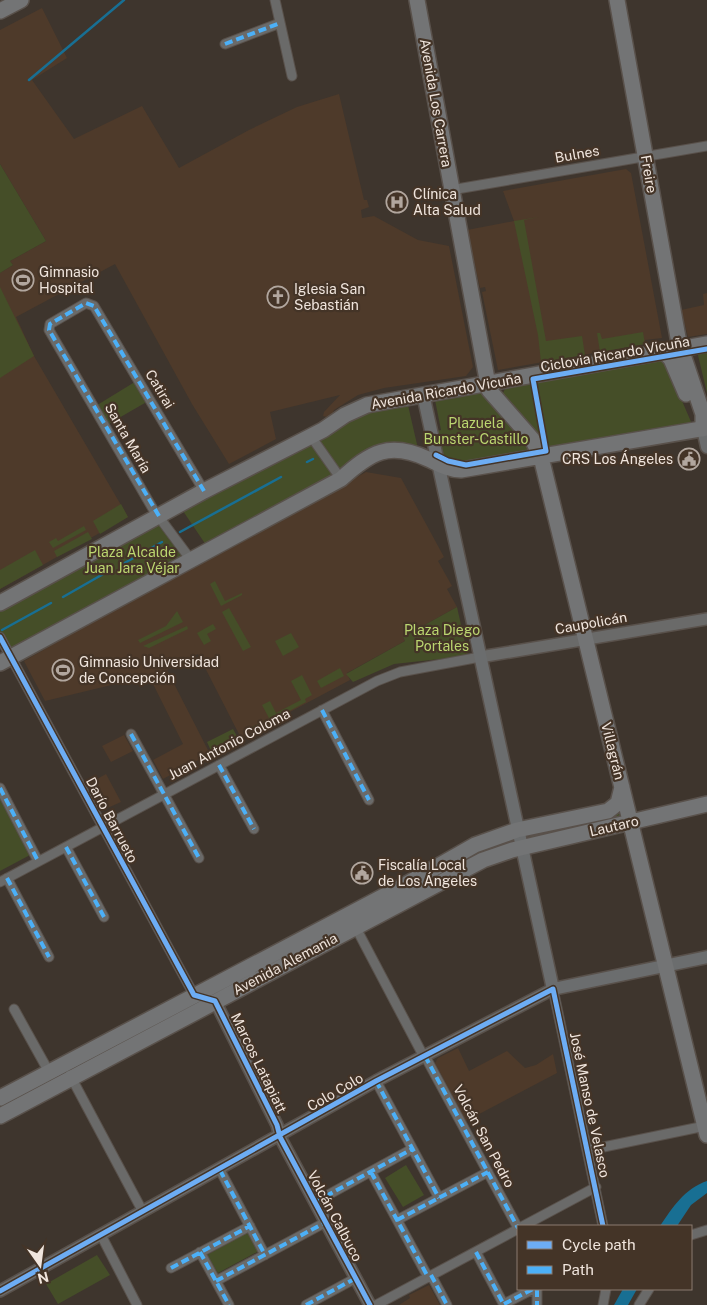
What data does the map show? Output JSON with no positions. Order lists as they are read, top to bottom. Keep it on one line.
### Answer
{"streets":{"main road":["Avenida Los Carrera","Freire","Avenida Ricardo Vicuña","Villagrán","Lautaro","Avenida Alemania","Colo Colo","José Manso de Velasco"],"street":["Bulnes","Catirai","Santa María","Caupolicán","Juan Antonio Coloma","Darío Barrueto","Marcos Latapiatt","Volcán San Pedro","Volcán Calbuco"],"cycle path":["Ciclovia Ricardo Vicuña"]},"crossings":[["Avenida Los Carrera","Bulnes"],["Avenida Los Carrera","Avenida Ricardo Vicuña"],["Avenida Los Carrera","Villagrán"],["Bulnes","Freire"],["Freire","Avenida Ricardo Vicuña"],["Catirai","Avenida Ricardo Vicuña"],["Catirai","Santa María"],["Avenida Ricardo Vicuña","Santa María"],["Avenida Ricardo Vicuña","Villagrán"],["Avenida Ricardo Vicuña","José Manso de Velasco"],["Caupolicán","Juan Antonio Coloma"],["Caupolicán","Villagrán"],["Caupolicán","José Manso de Velasco"],["Juan Antonio Coloma","Darío Barrueto"],["Juan Antonio Coloma","José Manso de Velasco"],["Villagrán","Lautaro"],["Villagrán","Colo Colo"],["Darío Barrueto","Avenida Alemania"],["Lautaro","Avenida Alemania"],["Lautaro","José Manso de Velasco"],["Avenida Alemania","Marcos Latapiatt"],["Avenida Alemania","José Manso de Velasco"],["Avenida Alemania","Volcán San Pedro"],["Marcos Latapiatt","Colo Colo"],["Marcos Latapiatt","Volcán Calbuco"],["Colo Colo","José Manso de Velasco"],["Colo Colo","Volcán San Pedro"],["Colo Colo","Volcán Calbuco"]],"parks":["Plazuela Bunster-Castillo","Plaza Alcalde Juan Jara Véjar","Plaza Diego Portales"],"places":{"hospital":["Clínica Alta Salud"],"sports":["Gimnasio Hospital","Gimnasio Universidad de Concepción"],"church":["Iglesia San Sebastián"],"public building":["CRS Los Ángeles","Fiscalía Local de Los Ángeles"]},"legend":["Cycle path","Path"],"north":"bottom"}
